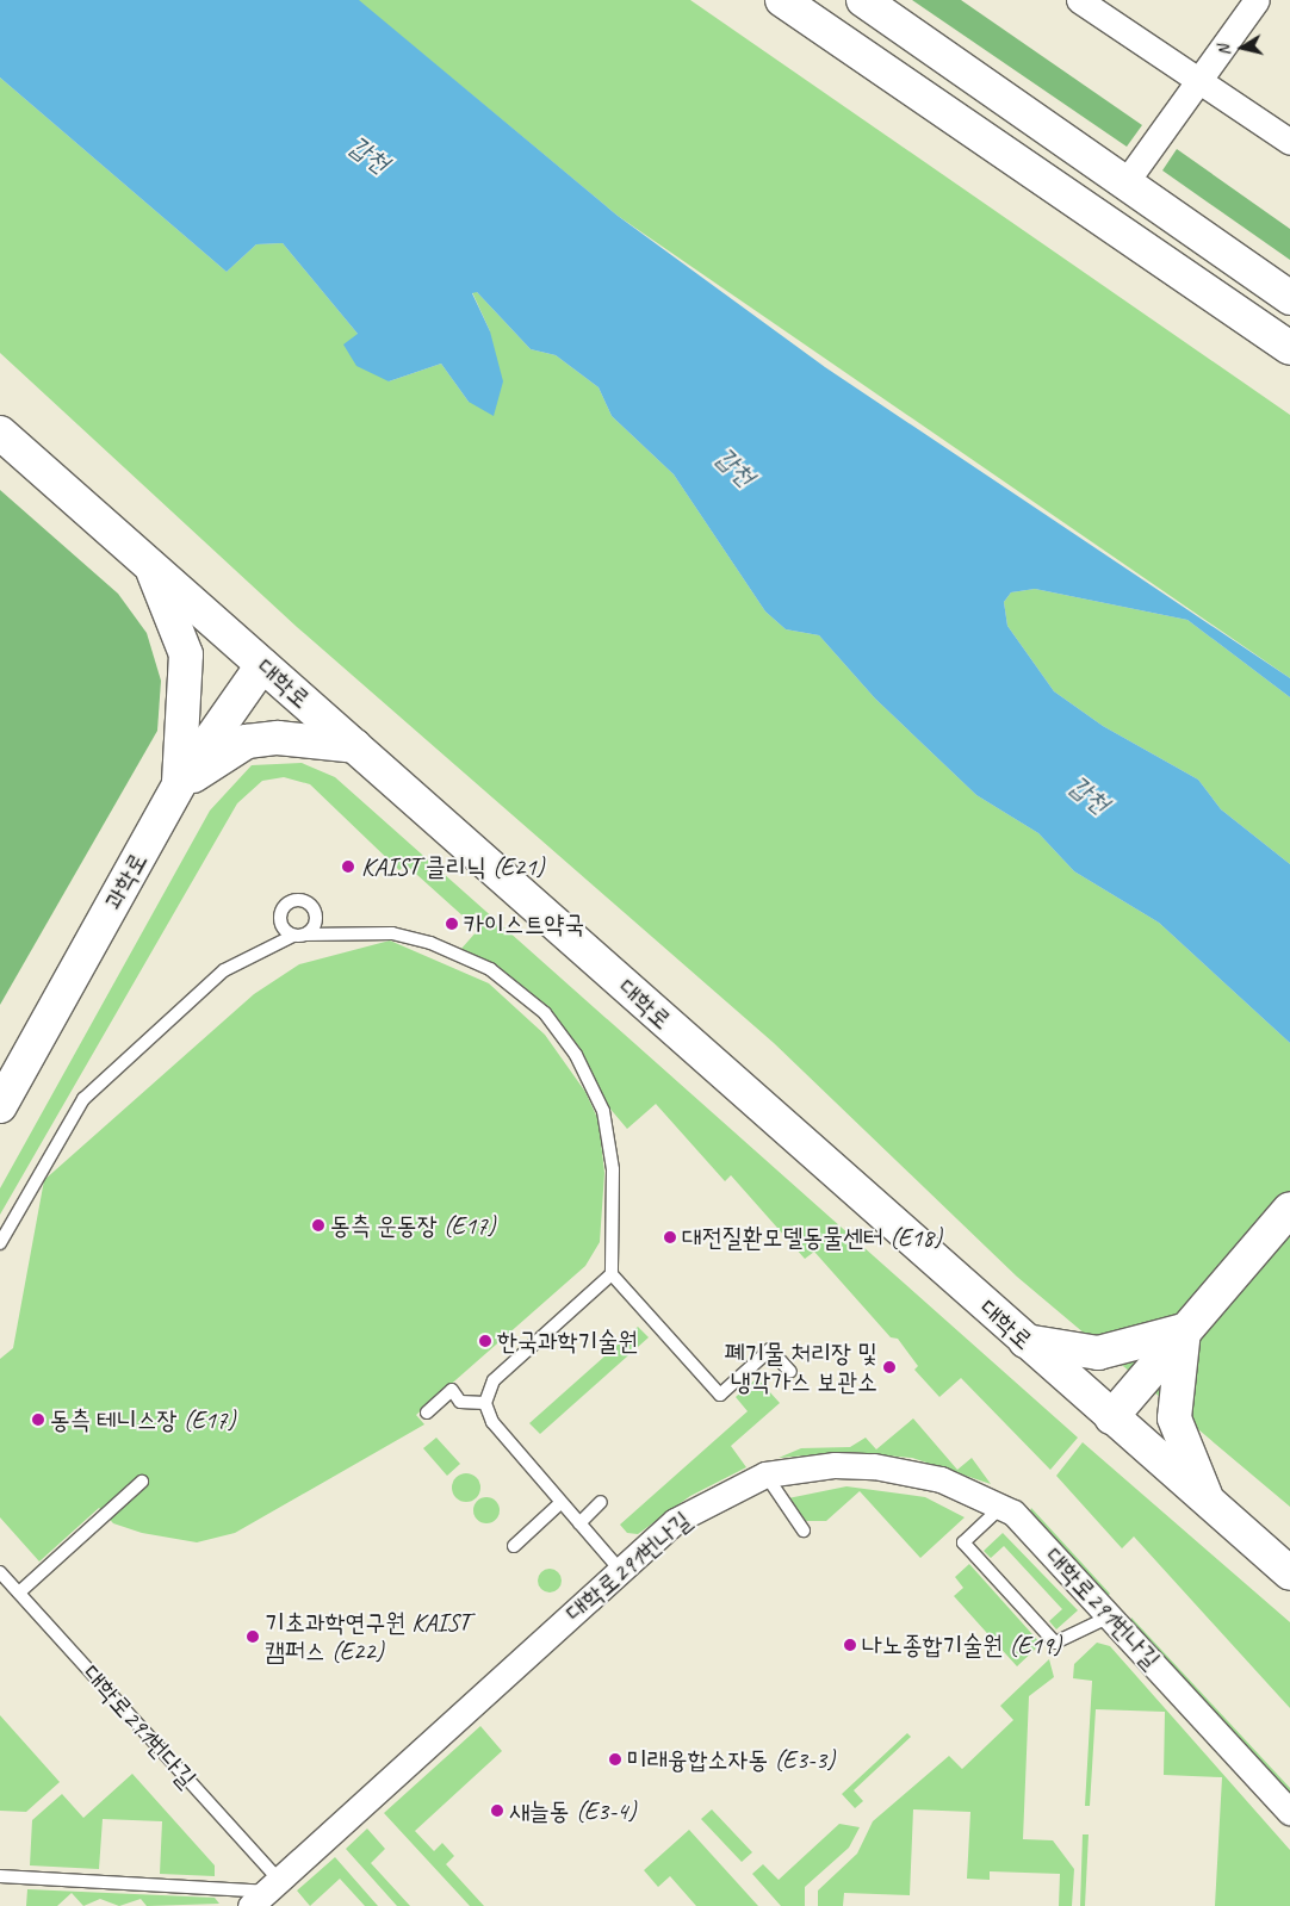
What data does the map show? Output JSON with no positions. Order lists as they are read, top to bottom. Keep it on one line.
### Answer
{"streets":{"main road":["대학로","과학로"],"street":["대학로291번나길"],"lane":["대학로291번다길"]},"crossings":[["대학로","과학로"],["대학로291번나길","대학로291번다길"]],"water":["갑천"],"places":["KAIST 클리닉 (E21)","카이스트약국","동측 운동장 (E17)","대전질환모델동물센터 (E18)","한국과학기술원","폐기물 처리장 및 냉각가스 보관소","동측 테니스장 (E17)","기초과학연구원 KAIST 캠퍼스 (E22)","나노종합기술원 (E19)","미래융합소자동 (E3-3)","새늘동 (E3-4)"],"north":"left"}
